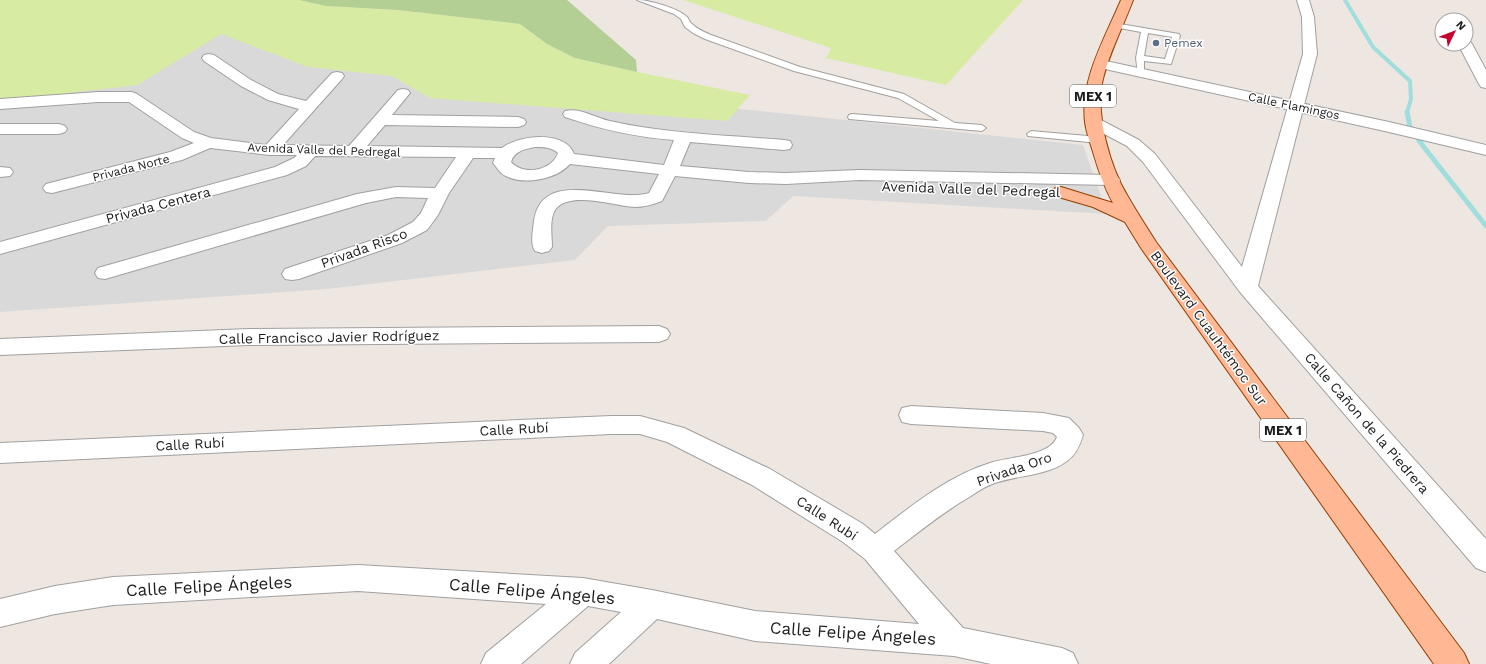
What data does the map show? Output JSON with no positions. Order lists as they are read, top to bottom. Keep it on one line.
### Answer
{"streets":{"main road":["MEX 1","Boulevard Cuauhtémoc Sur"],"street":["Calle Flamingos","Avenida Valle del Pedregal","Privada Norte","Privada Centera","Privada Risco","Calle Francisco Javier Rodríguez","Calle Cañon de la Piedrera","Calle Rubí","Privada Oro","Calle Felipe Ángeles"]},"crossings":[["Calle Flamingos","Boulevard Cuauhtémoc Sur"],["Avenida Valle del Pedregal","Privada Norte"],["Avenida Valle del Pedregal","Privada Centera"],["Avenida Valle del Pedregal","Privada Risco"],["Avenida Valle del Pedregal","Boulevard Cuauhtémoc Sur"],["Boulevard Cuauhtémoc Sur","Calle Cañon de la Piedrera"],["Calle Rubí","Privada Oro"],["Calle Rubí","Calle Felipe Ángeles"]],"places":["Pemex"],"north":"top right"}
